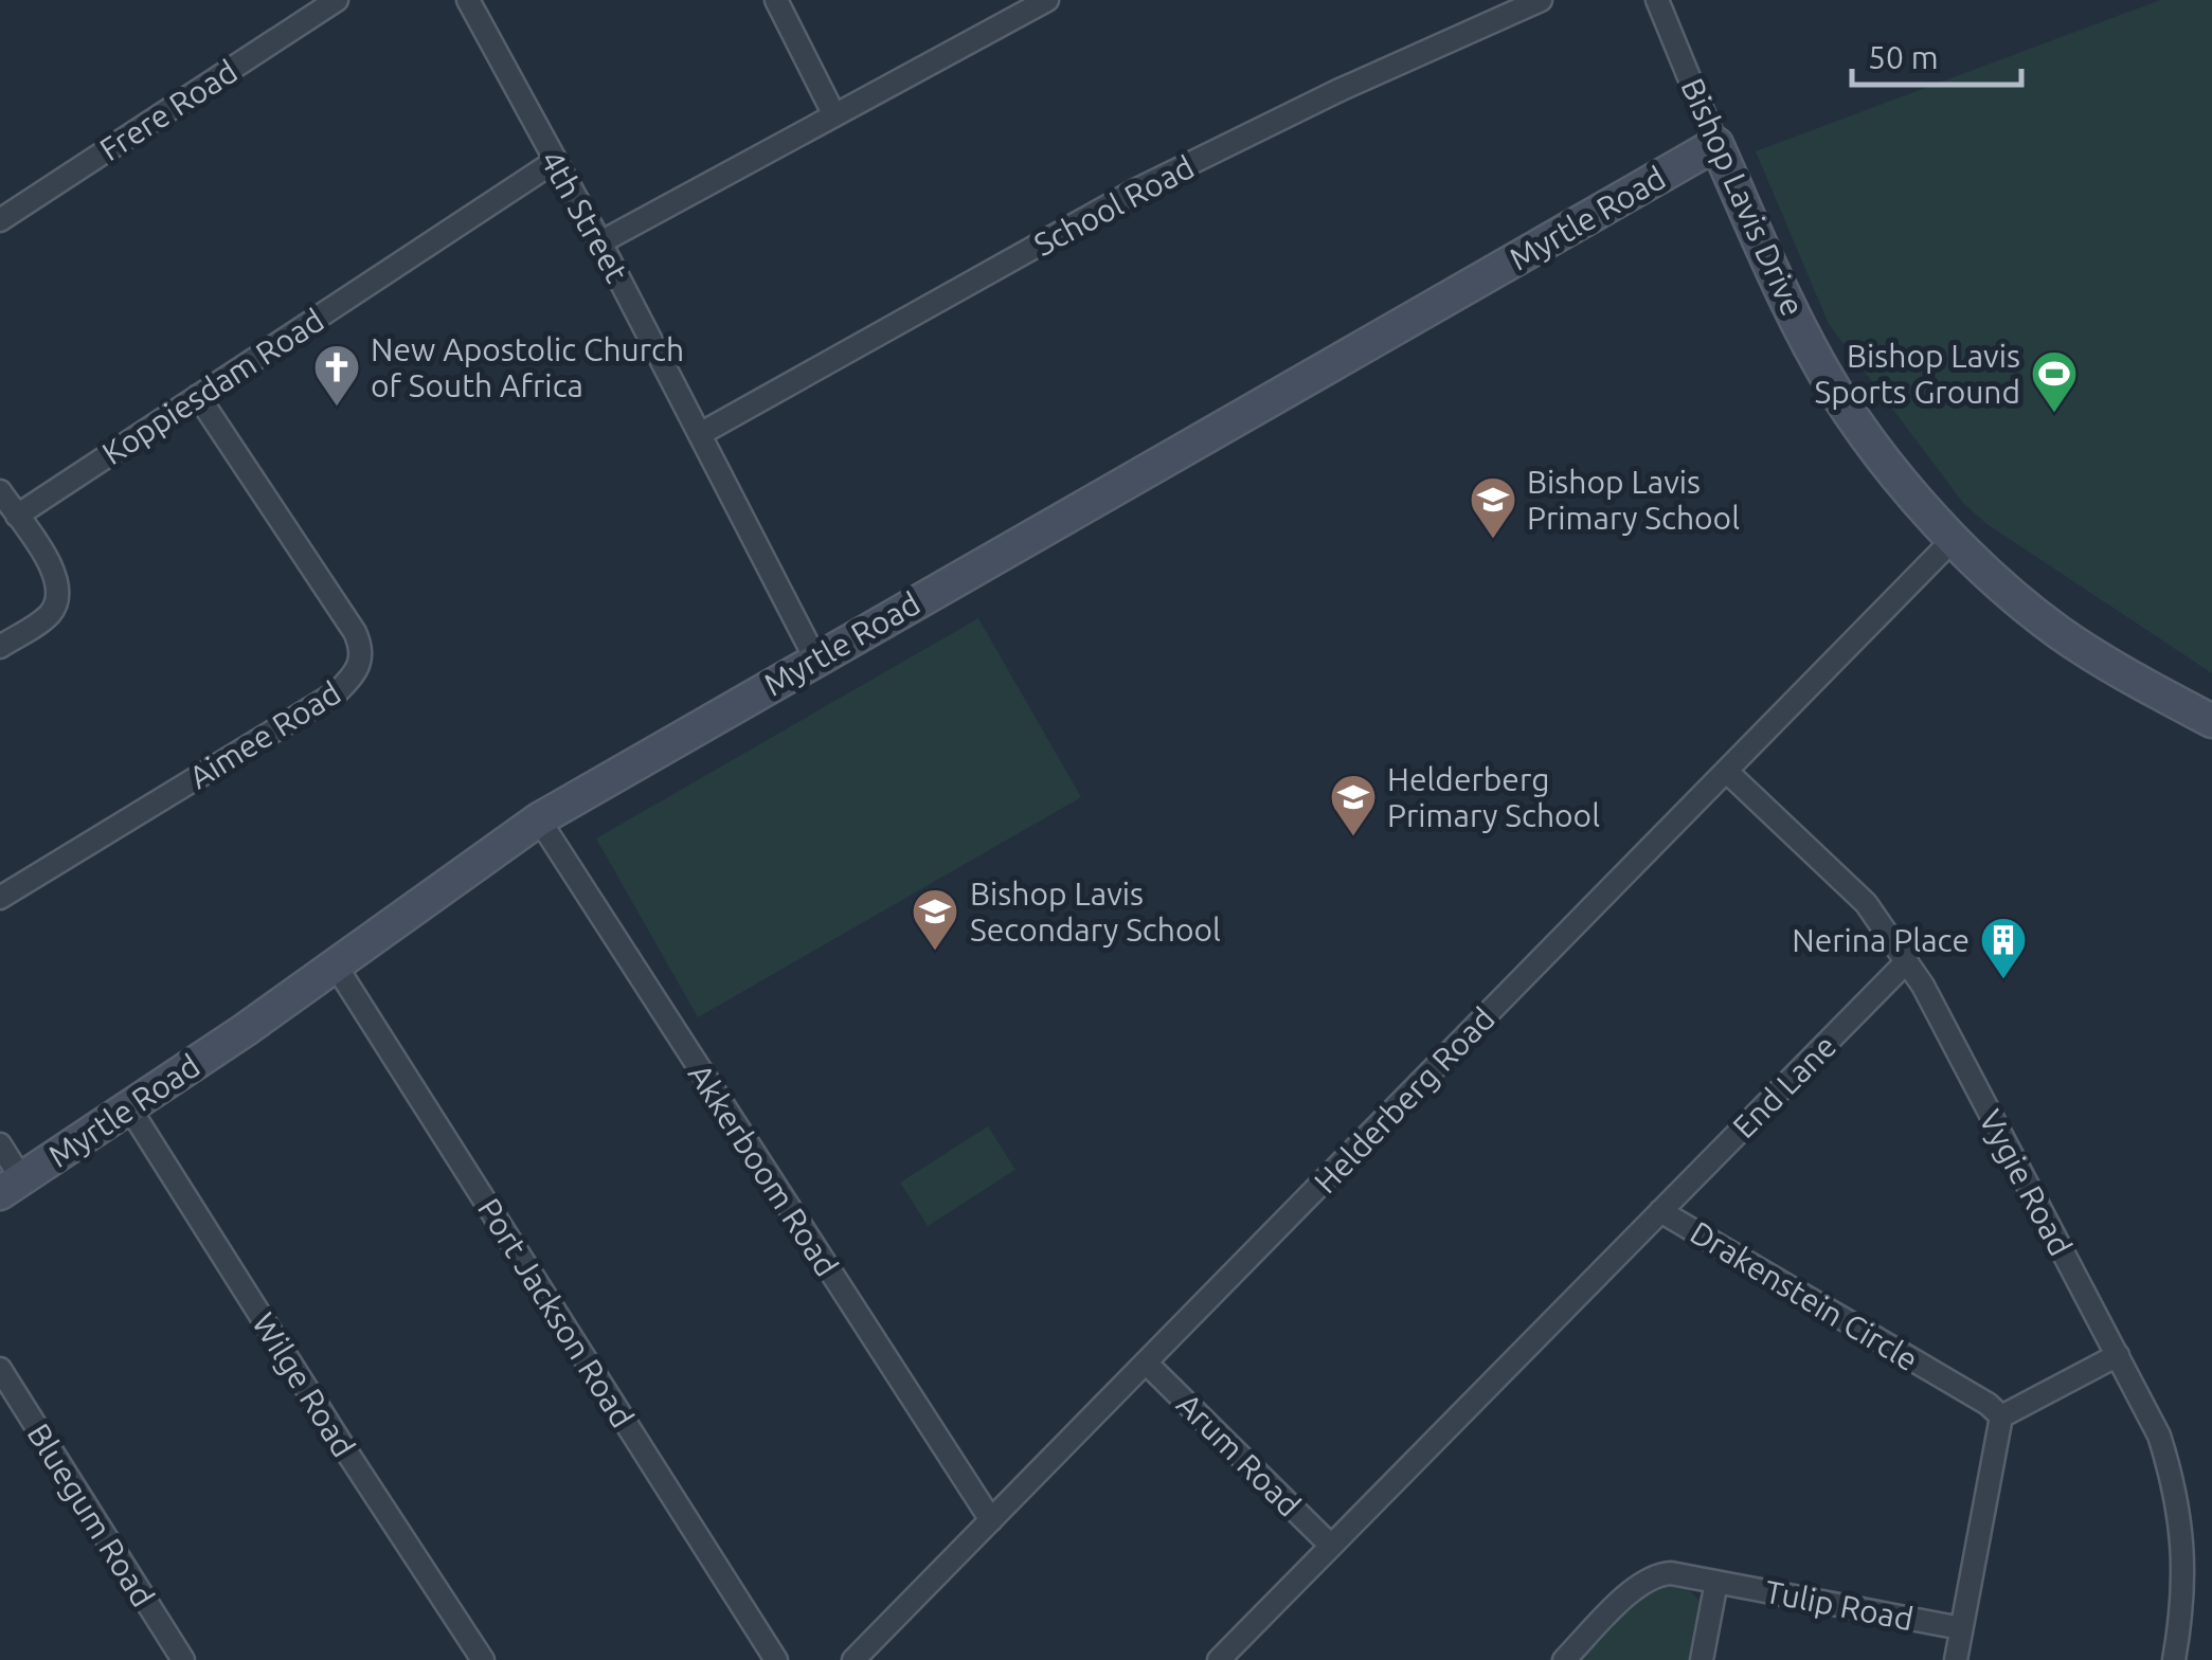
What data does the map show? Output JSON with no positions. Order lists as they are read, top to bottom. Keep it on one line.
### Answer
{"streets":{"street":["Frere Road","Bishop Lavis Drive","School Road","4th Street","Myrtle Road","Koppiesdam Road","Aimee Road","End Lane","Helderberg Road","Akkerboom Road","Vygie Road","Drakenstein Circle","Port Jackson Road","Wilge Road","Arum Road","Bluegum Road","Tulip Road"]},"crossings":[["Bishop Lavis Drive","Myrtle Road"],["Bishop Lavis Drive","Helderberg Road"],["School Road","4th Street"],["4th Street","Myrtle Road"],["4th Street","Koppiesdam Road"],["Myrtle Road","Akkerboom Road"],["Myrtle Road","Port Jackson Road"],["Myrtle Road","Wilge Road"],["Koppiesdam Road","Aimee Road"],["End Lane","Vygie Road"],["End Lane","Drakenstein Circle"],["Helderberg Road","Akkerboom Road"],["Helderberg Road","Vygie Road"],["Helderberg Road","Arum Road"],["Drakenstein Circle","Arum Road"]],"places":{"church":["New Apostolic Church of South Africa"],"sports":["Bishop Lavis Sports Ground"],"school or university":["Bishop Lavis Primary School","Helderberg Primary School","Bishop Lavis Secondary School"],"building":["Nerina Place"]},"scale_bar":"50 m"}
